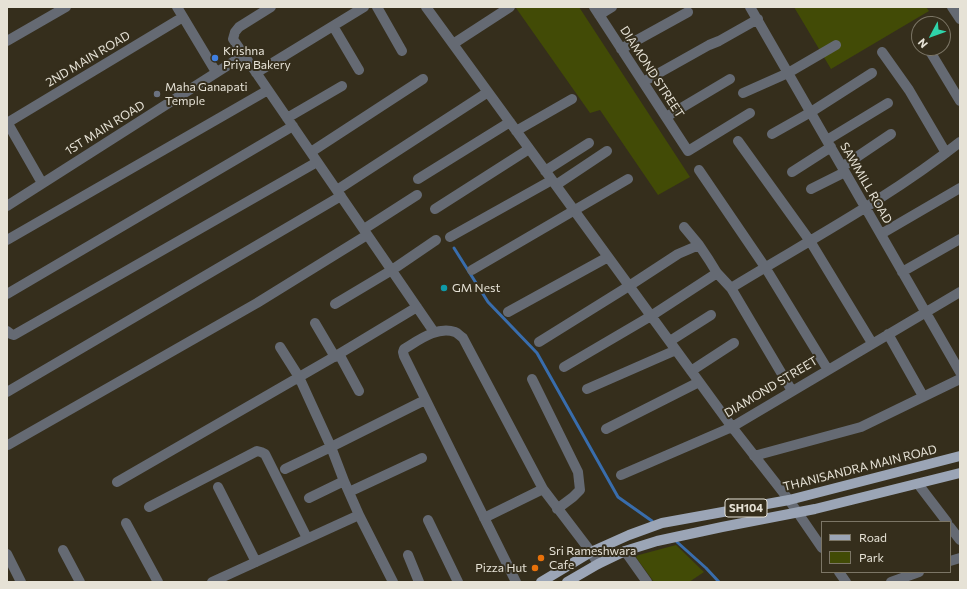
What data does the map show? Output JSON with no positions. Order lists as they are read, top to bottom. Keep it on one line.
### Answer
{"streets":{"main road":["THANISANDRA MAIN ROAD","SH104"],"street":["2ND MAIN ROAD","DIAMOND STREET","1ST MAIN ROAD","SAWMILL ROAD"]},"places":["Krishna Priya Bakery","Maha Ganapati Temple","GM Nest","Sri Rameshwara Cafe","Pizza Hut"],"legend":["Road","Park"],"north":"bottom left"}
